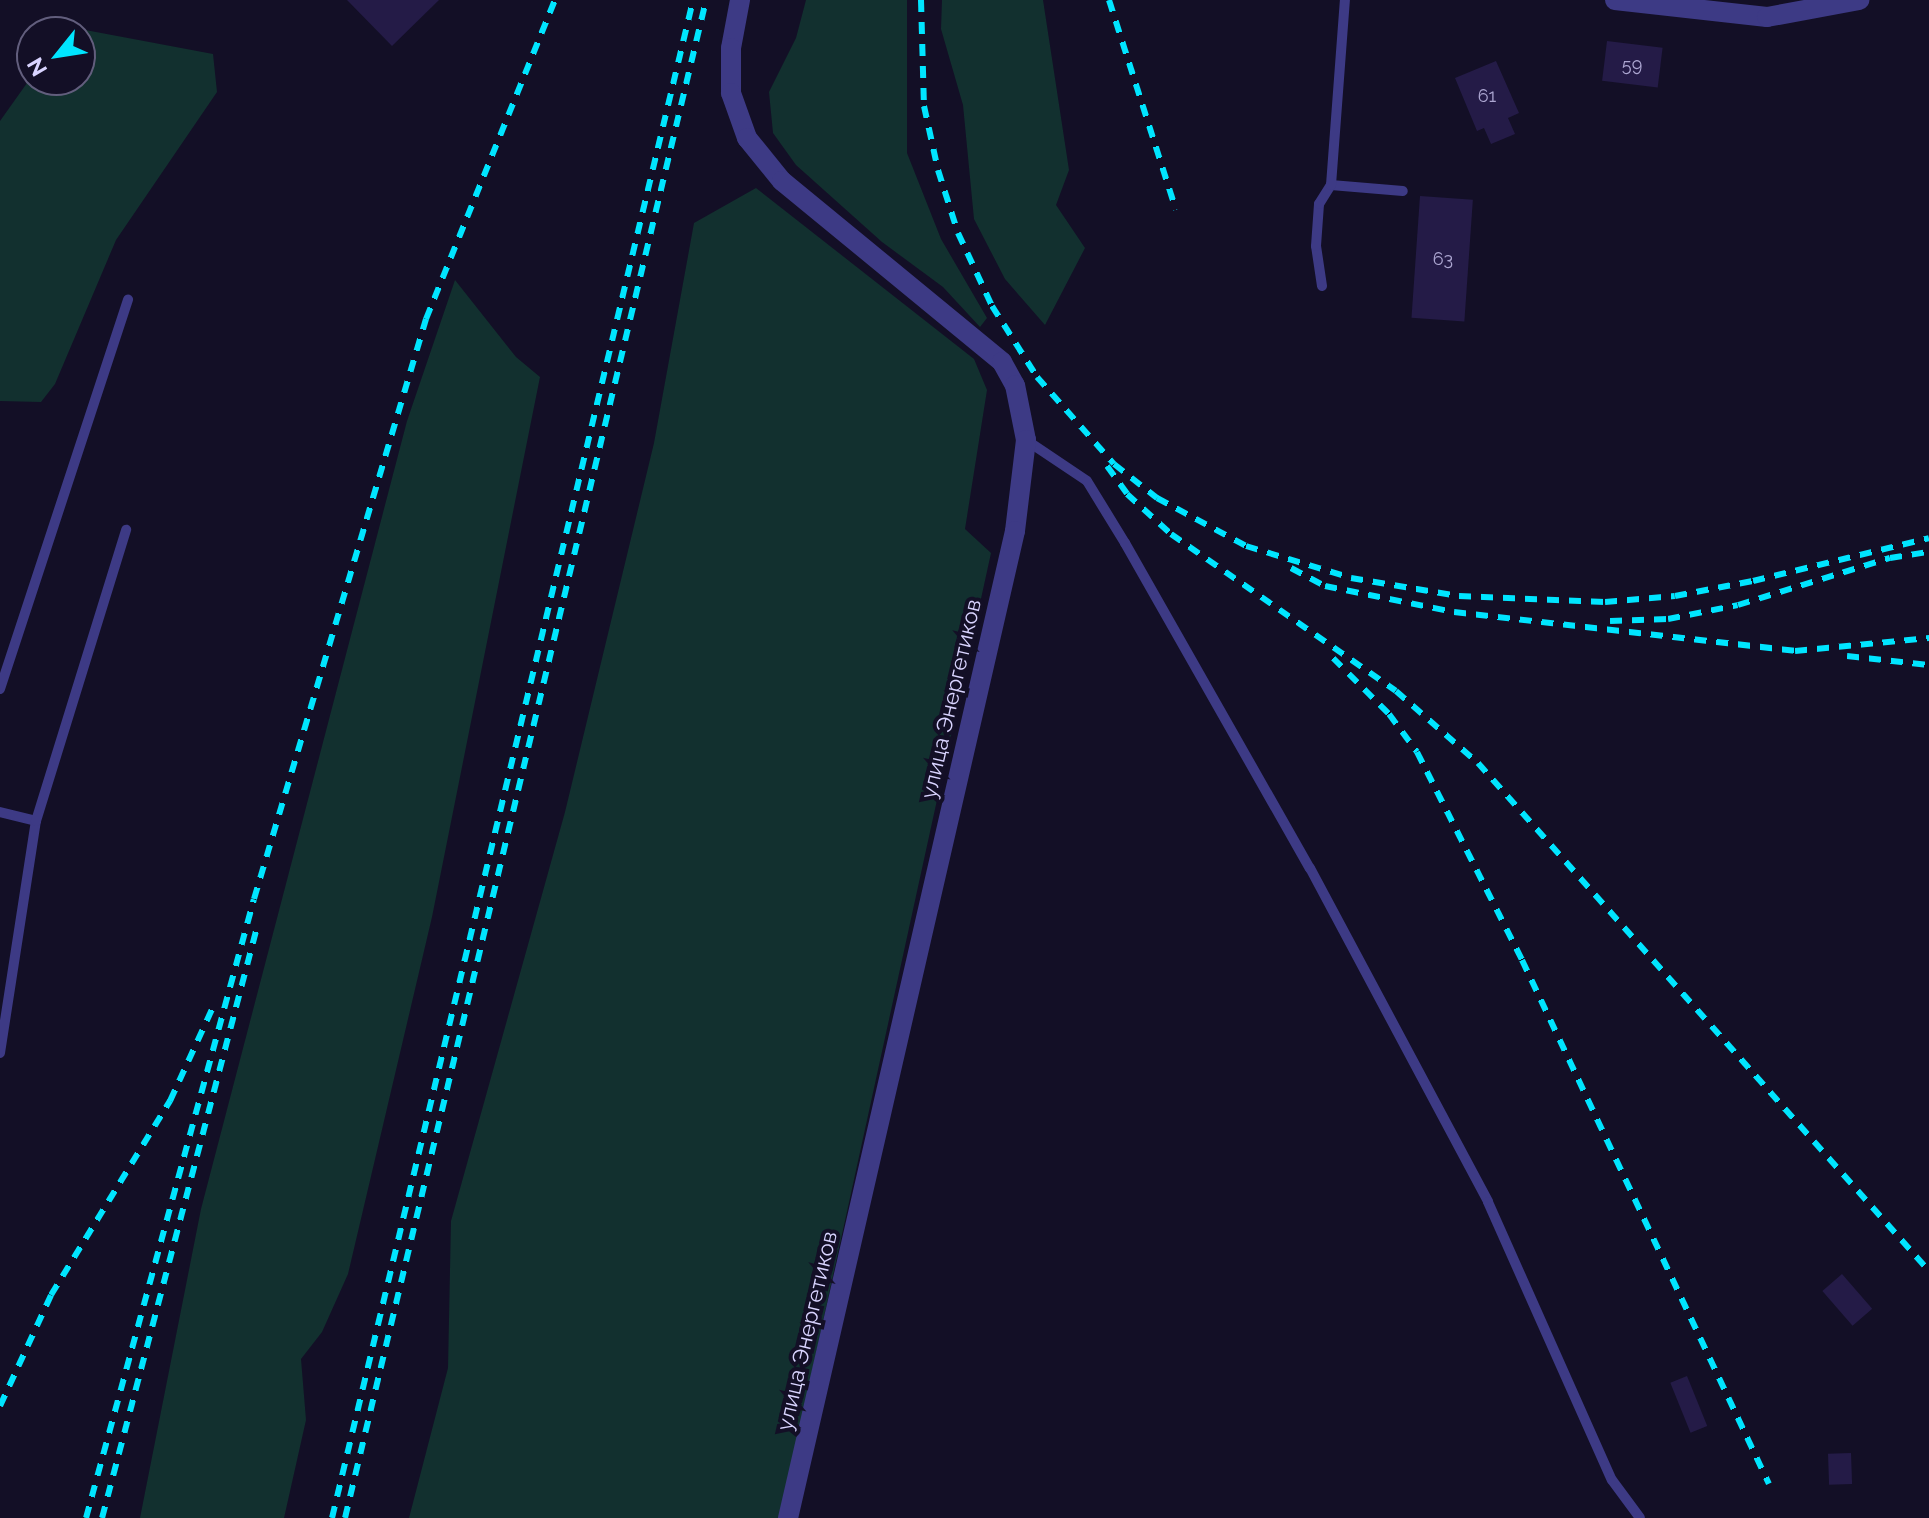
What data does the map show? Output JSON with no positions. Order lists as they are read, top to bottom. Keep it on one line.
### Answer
{"streets":{"street":["улица Энергетиков"]},"house_numbers":["59","61","63"],"north":"bottom left"}
